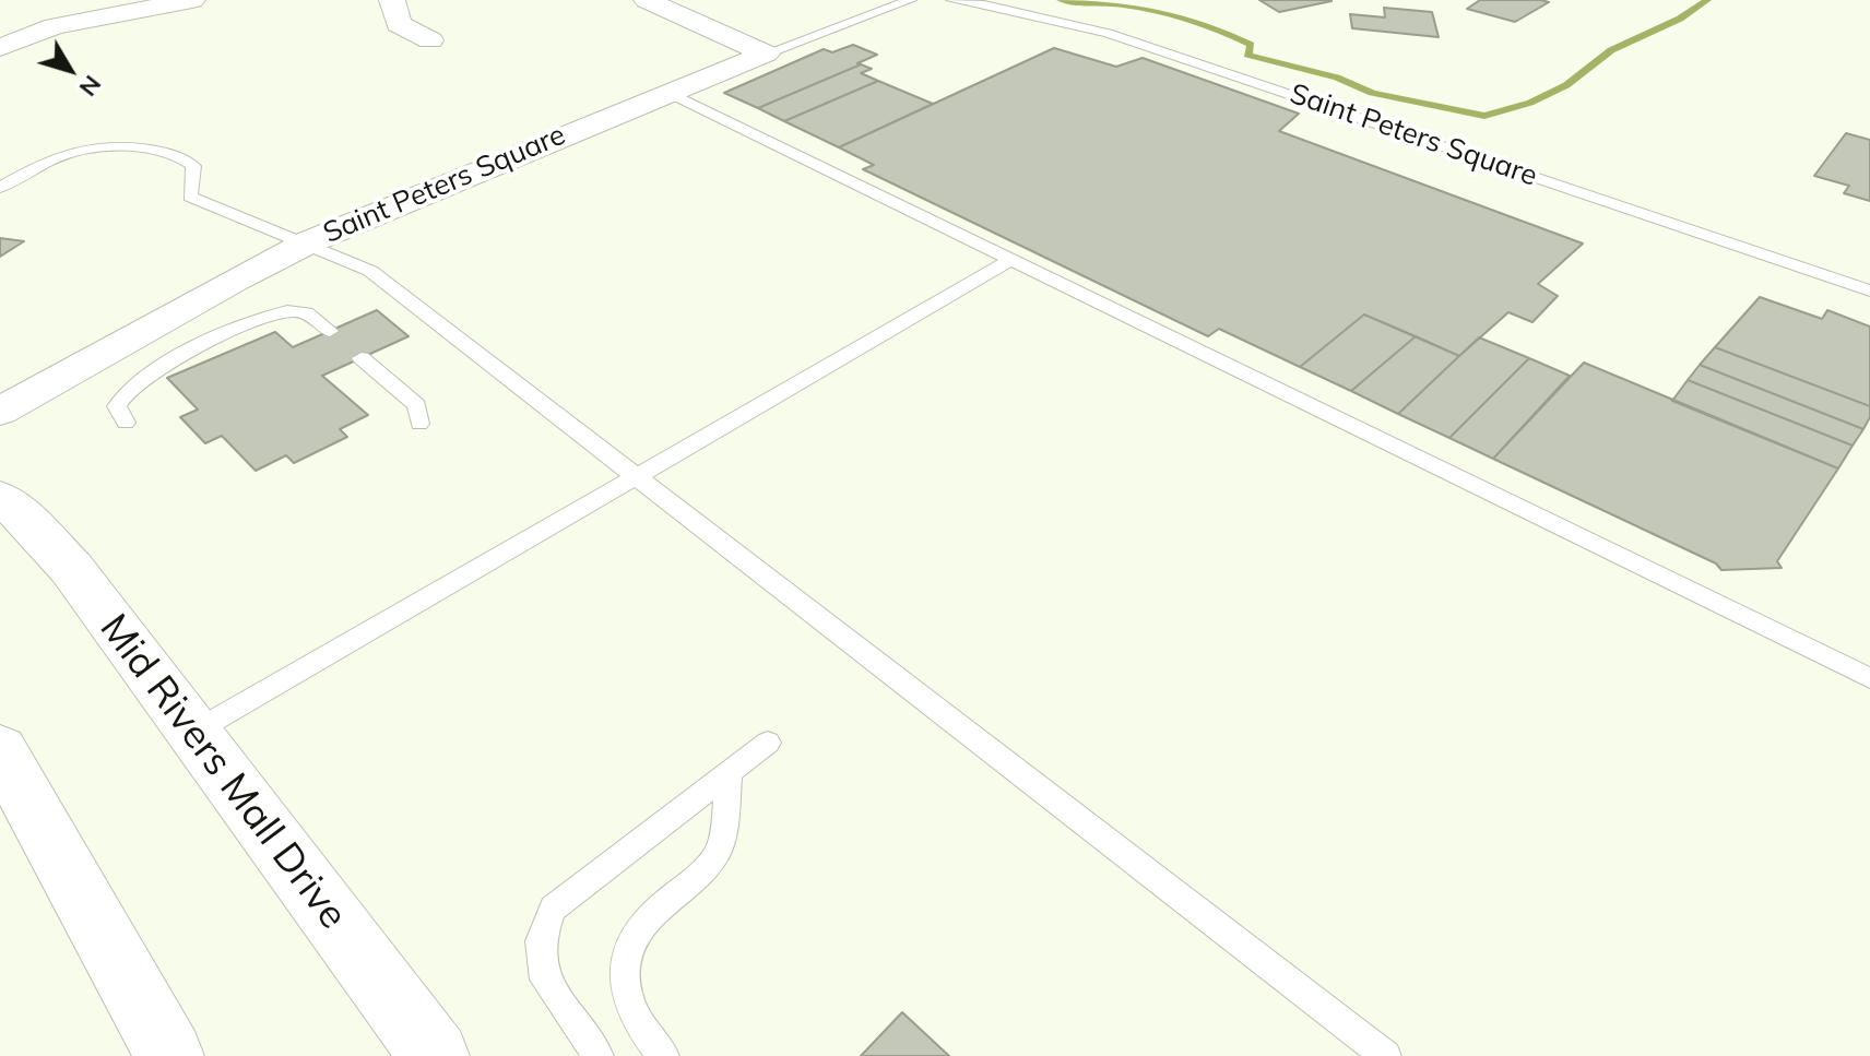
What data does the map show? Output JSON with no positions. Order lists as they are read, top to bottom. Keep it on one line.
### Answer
{"streets":{"main road":["Mid Rivers Mall Drive"],"street":["Saint Peters Square"]},"north":"bottom right"}
